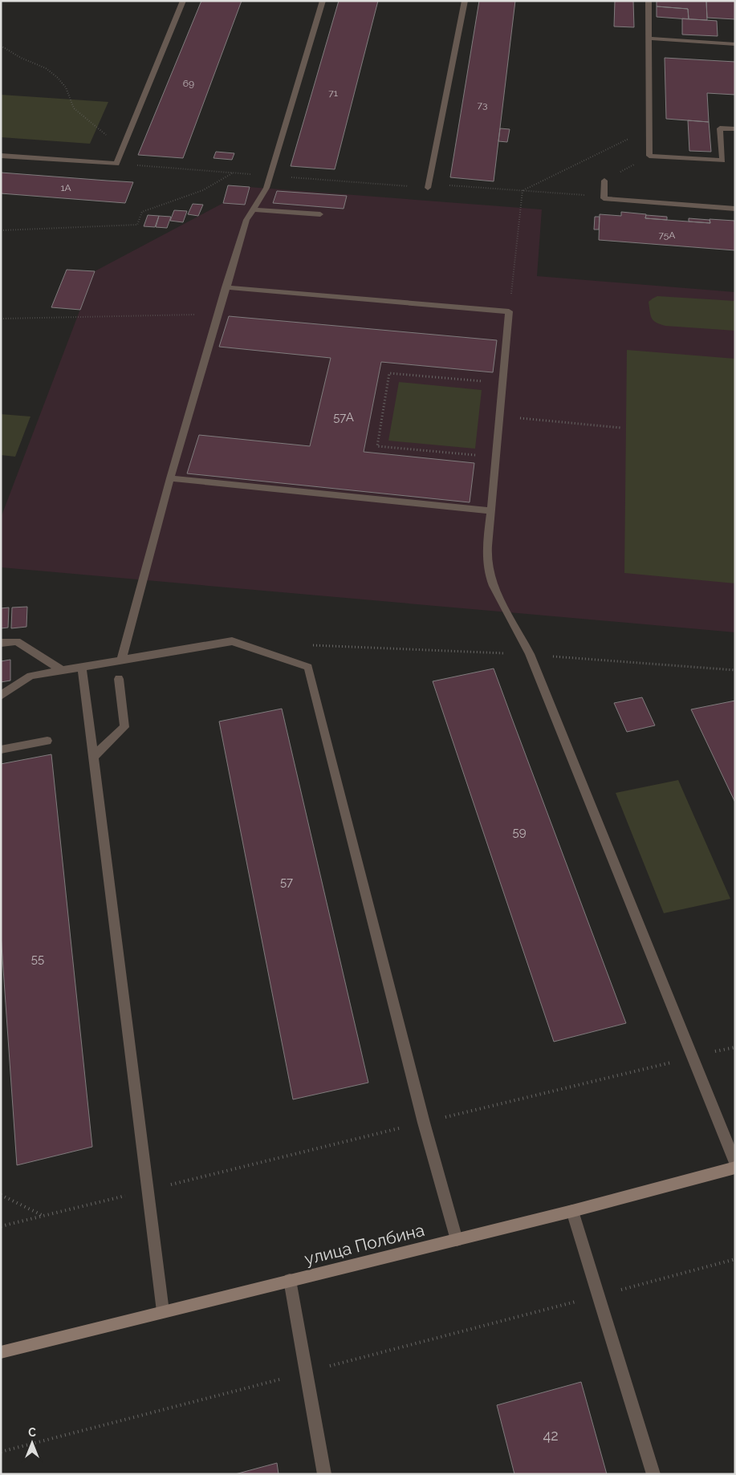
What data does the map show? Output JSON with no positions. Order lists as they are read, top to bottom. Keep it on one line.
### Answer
{"streets":{"street":["улица Полбина"]},"house_numbers":["69","71","73","1А","75А","57А","59","57","55","42"],"north":"top"}
